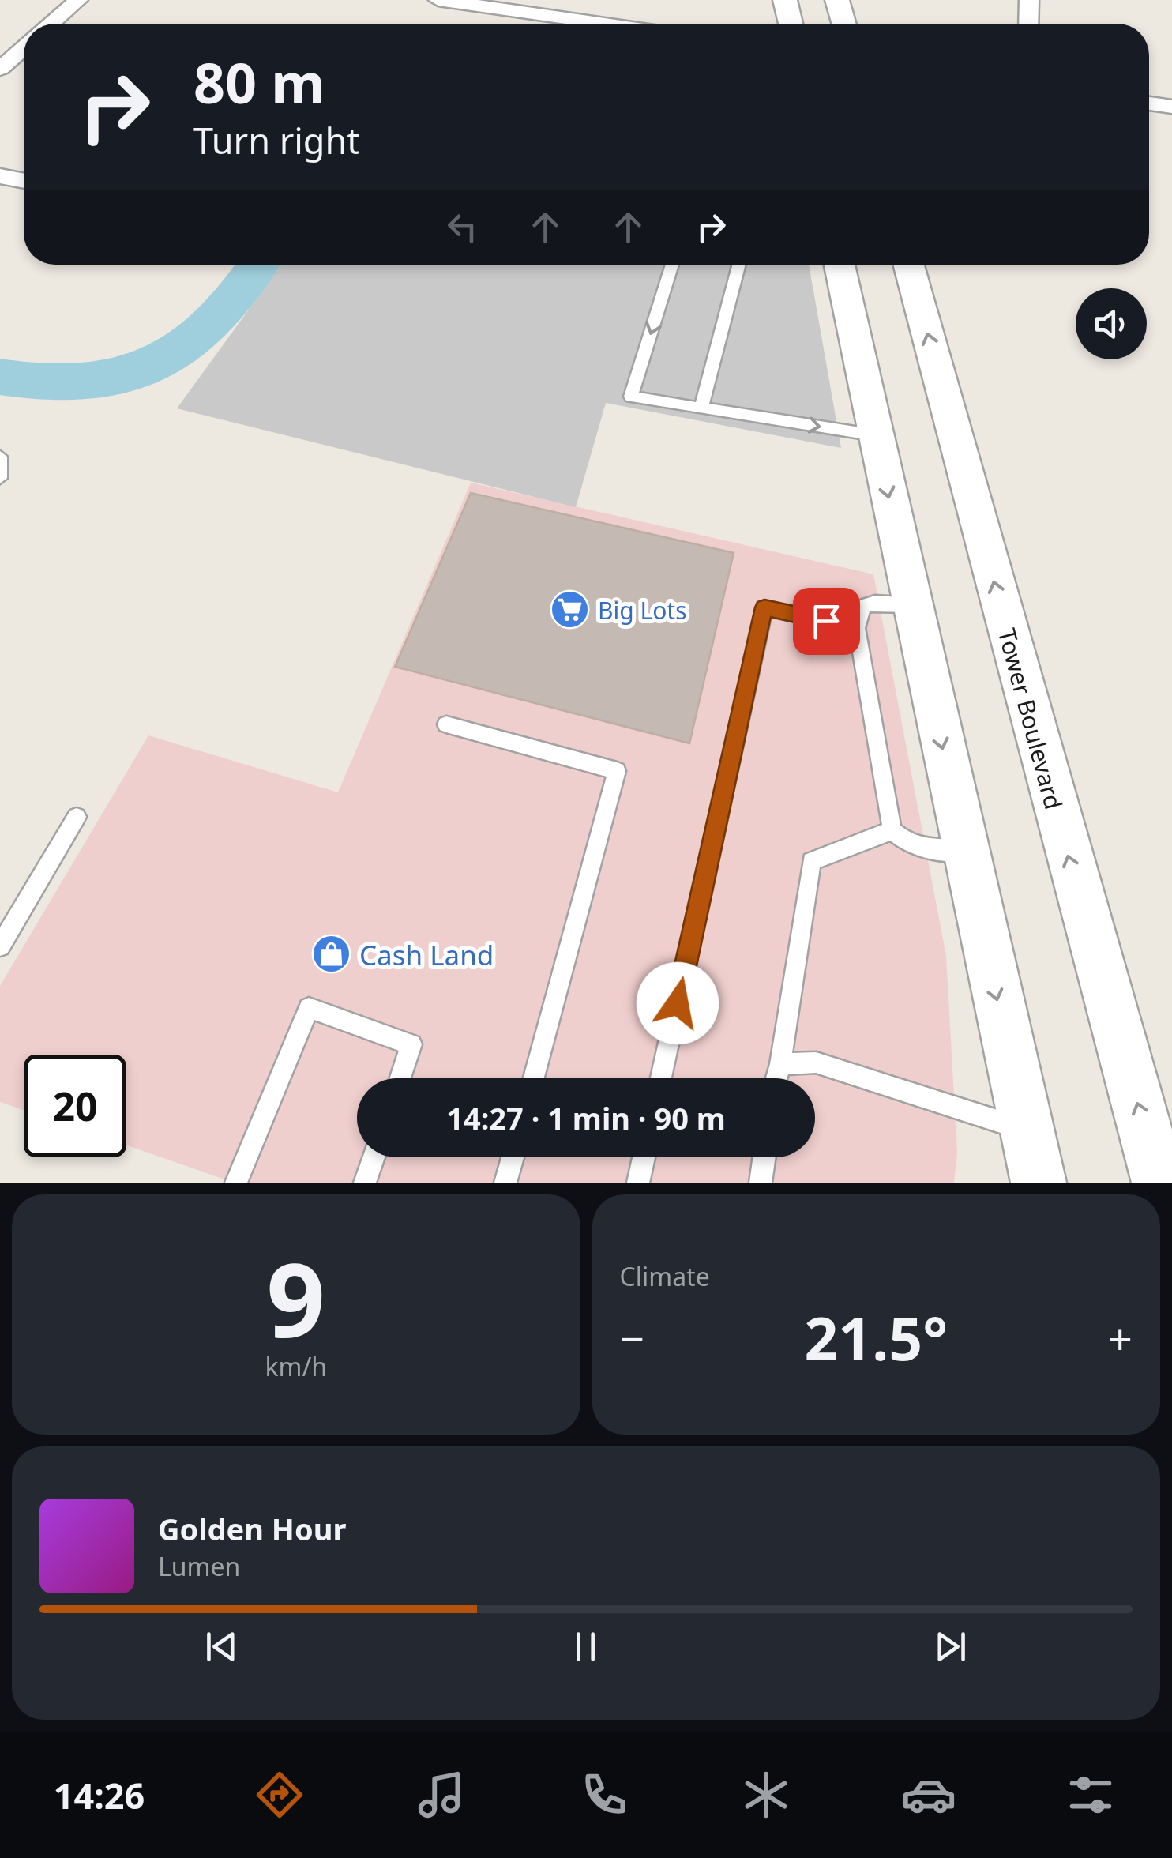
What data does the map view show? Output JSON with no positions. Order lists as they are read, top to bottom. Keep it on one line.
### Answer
{"streets":{"street":["Tower Boulevard"]},"places":{"supermarket":["Big Lots"],"shop":["Cash Land"]},"page":{"turn":["80 m","Turn right"],"limit":"20","trip":"14:27 · 1 min · 90 m","tile":[["9","km/h"],"Climate"],"heat":["−","21.5°","+"],"song":["Golden Hour","Lumen"],"tabs":"14:26"}}
